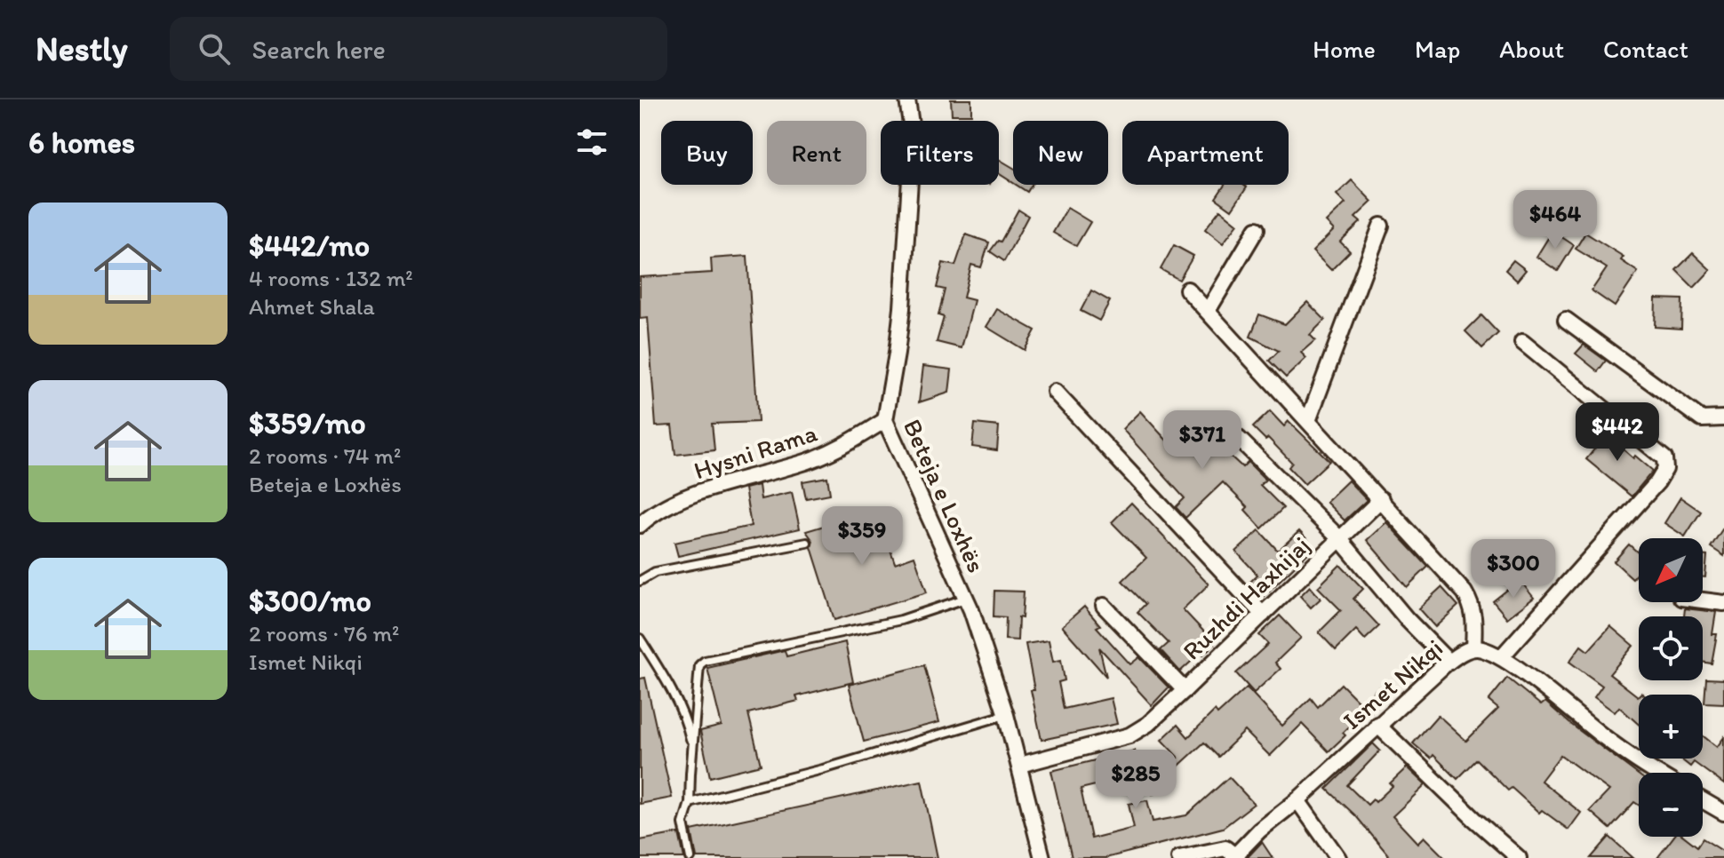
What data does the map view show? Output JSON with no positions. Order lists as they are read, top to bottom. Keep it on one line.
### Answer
{"streets":{"street":["Hysni Rama","Beteja e Loxhës","Ruzhdi Haxhijaj","Ismet Nikqi"]},"crossings":[["Hysni Rama","Beteja e Loxhës"],["Beteja e Loxhës","Ruzhdi Haxhijaj"],["Ruzhdi Haxhijaj","Ismet Nikqi"]],"north":"bottom left","page":{"header":"Nestly","search":"Search here","nav":["Home","Map","About","Contact"],"heading":"6 homes","chip":["Buy","Rent","Filters","New","Apartment"],"list":[{"name":"$442/mo","note":"4 rooms · 132 m² · Ahmet Shala"},{"name":"$359/mo","note":"2 rooms · 74 m² · Beteja e Loxhës"},{"name":"$300/mo","note":"2 rooms · 76 m² · Ismet Nikqi"}],"price":["$464","$442","$371","$359","$300","$285"],"map_buttons":["+","−"]}}
